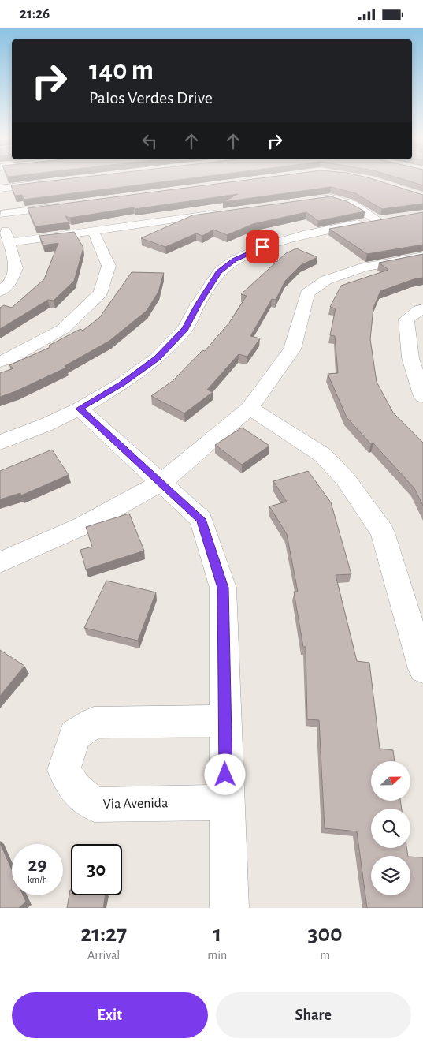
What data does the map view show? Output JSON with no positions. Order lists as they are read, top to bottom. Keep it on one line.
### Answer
{"streets":{"street":["Via Avenida"]},"north":"right","page":{"status":"21:26","turn":["140 m","Palos Verdes Drive"],"speed":"29 km/h","limit":"30","eta":["21:27","Arrival","1","min","300","m"],"buttons":["Exit","Share"]}}
